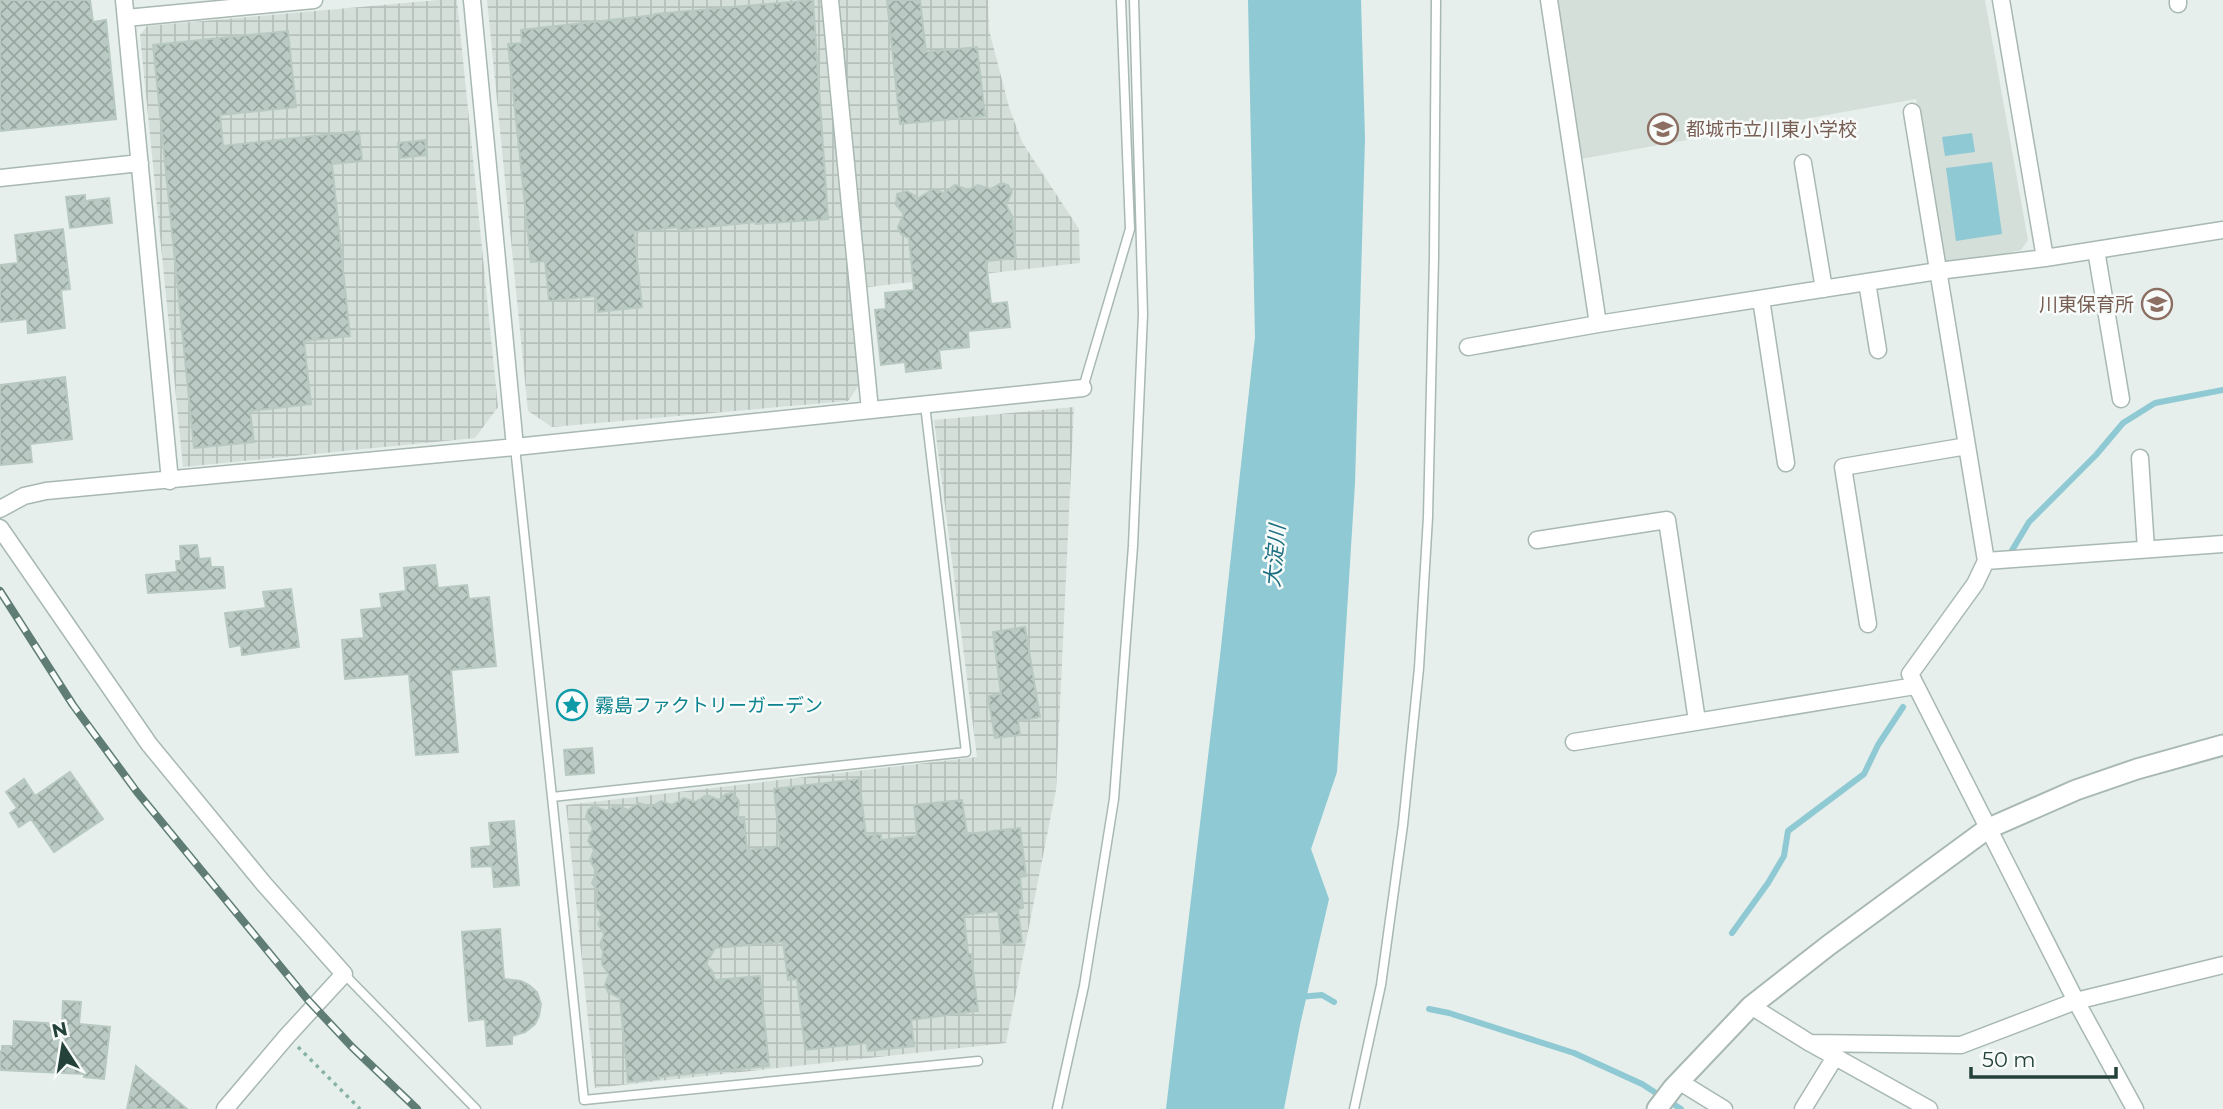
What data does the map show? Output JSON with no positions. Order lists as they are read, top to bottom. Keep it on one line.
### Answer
{"water":["大淀川"],"places":{"school or university":["都城市立川東小学校","川東保育所"],"place":["霧島ファクトリーガーデン"]},"scale_bar":"50 m","north":"top"}
